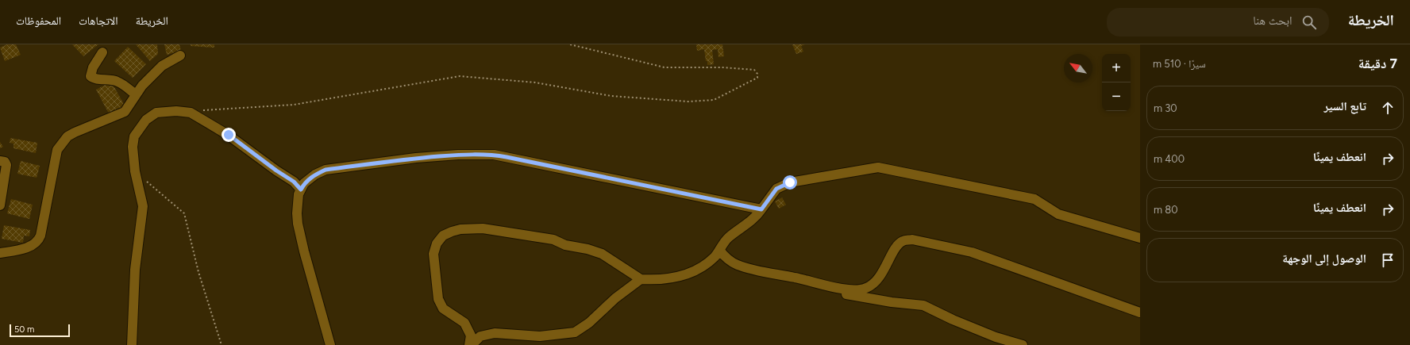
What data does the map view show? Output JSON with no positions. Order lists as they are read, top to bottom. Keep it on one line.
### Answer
{"scale_bar":"50 m","north":"top left","page":{"header":"الخريطة","search":"ابحث هنا","nav":["الخريطة","الاتجاهات","المحفوظات"],"heading":["7 دقيقة","سيرًا · 510 m"],"map_buttons":["+","−"],"list":[["تابع السير","30 m"],["انعطف يمينًا","400 m"],["انعطف يمينًا","80 m"],"الوصول إلى الوجهة"],"scale":"50 m"}}
